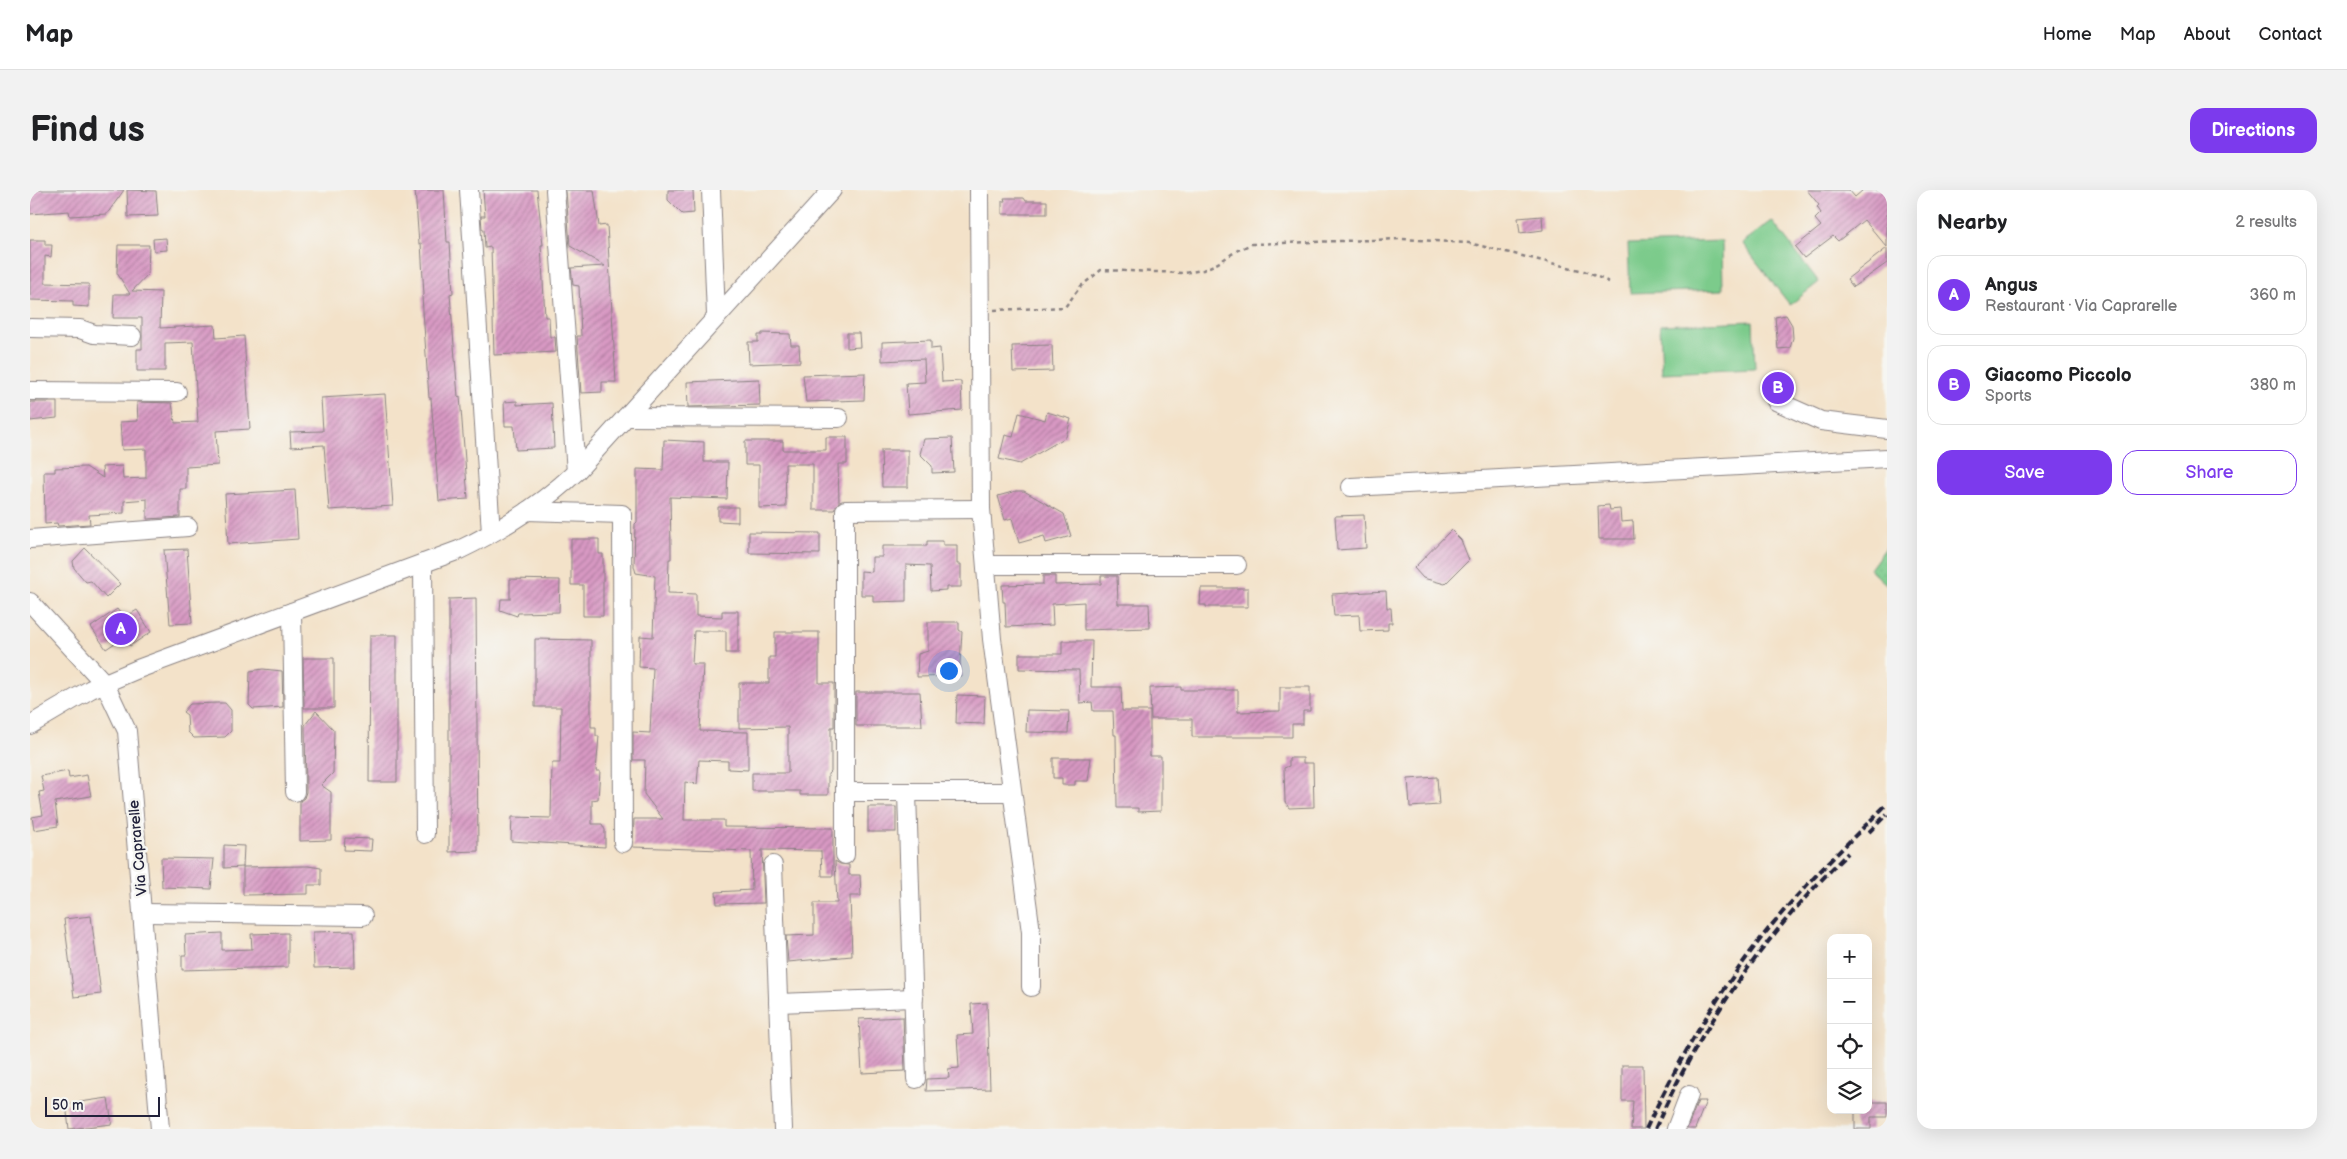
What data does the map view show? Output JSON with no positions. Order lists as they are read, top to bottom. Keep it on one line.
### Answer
{"streets":{"street":["Via Caprarelle"]},"scale_bar":"50 m","page":{"header":"Map","nav":["Home","Map","About","Contact"],"buttons":["Directions",["Save","Share"]],"title":"Find us","heading":["Nearby","2 results"],"list":[{"mark":"A","name":"Angus","note":"Restaurant · Via Caprarelle","value":"360 m"},{"mark":"B","name":"Giacomo Piccolo","note":"Sports","value":"380 m"}],"pins":["B","A"],"map_buttons":["+","−"],"scale":"50 m"}}
